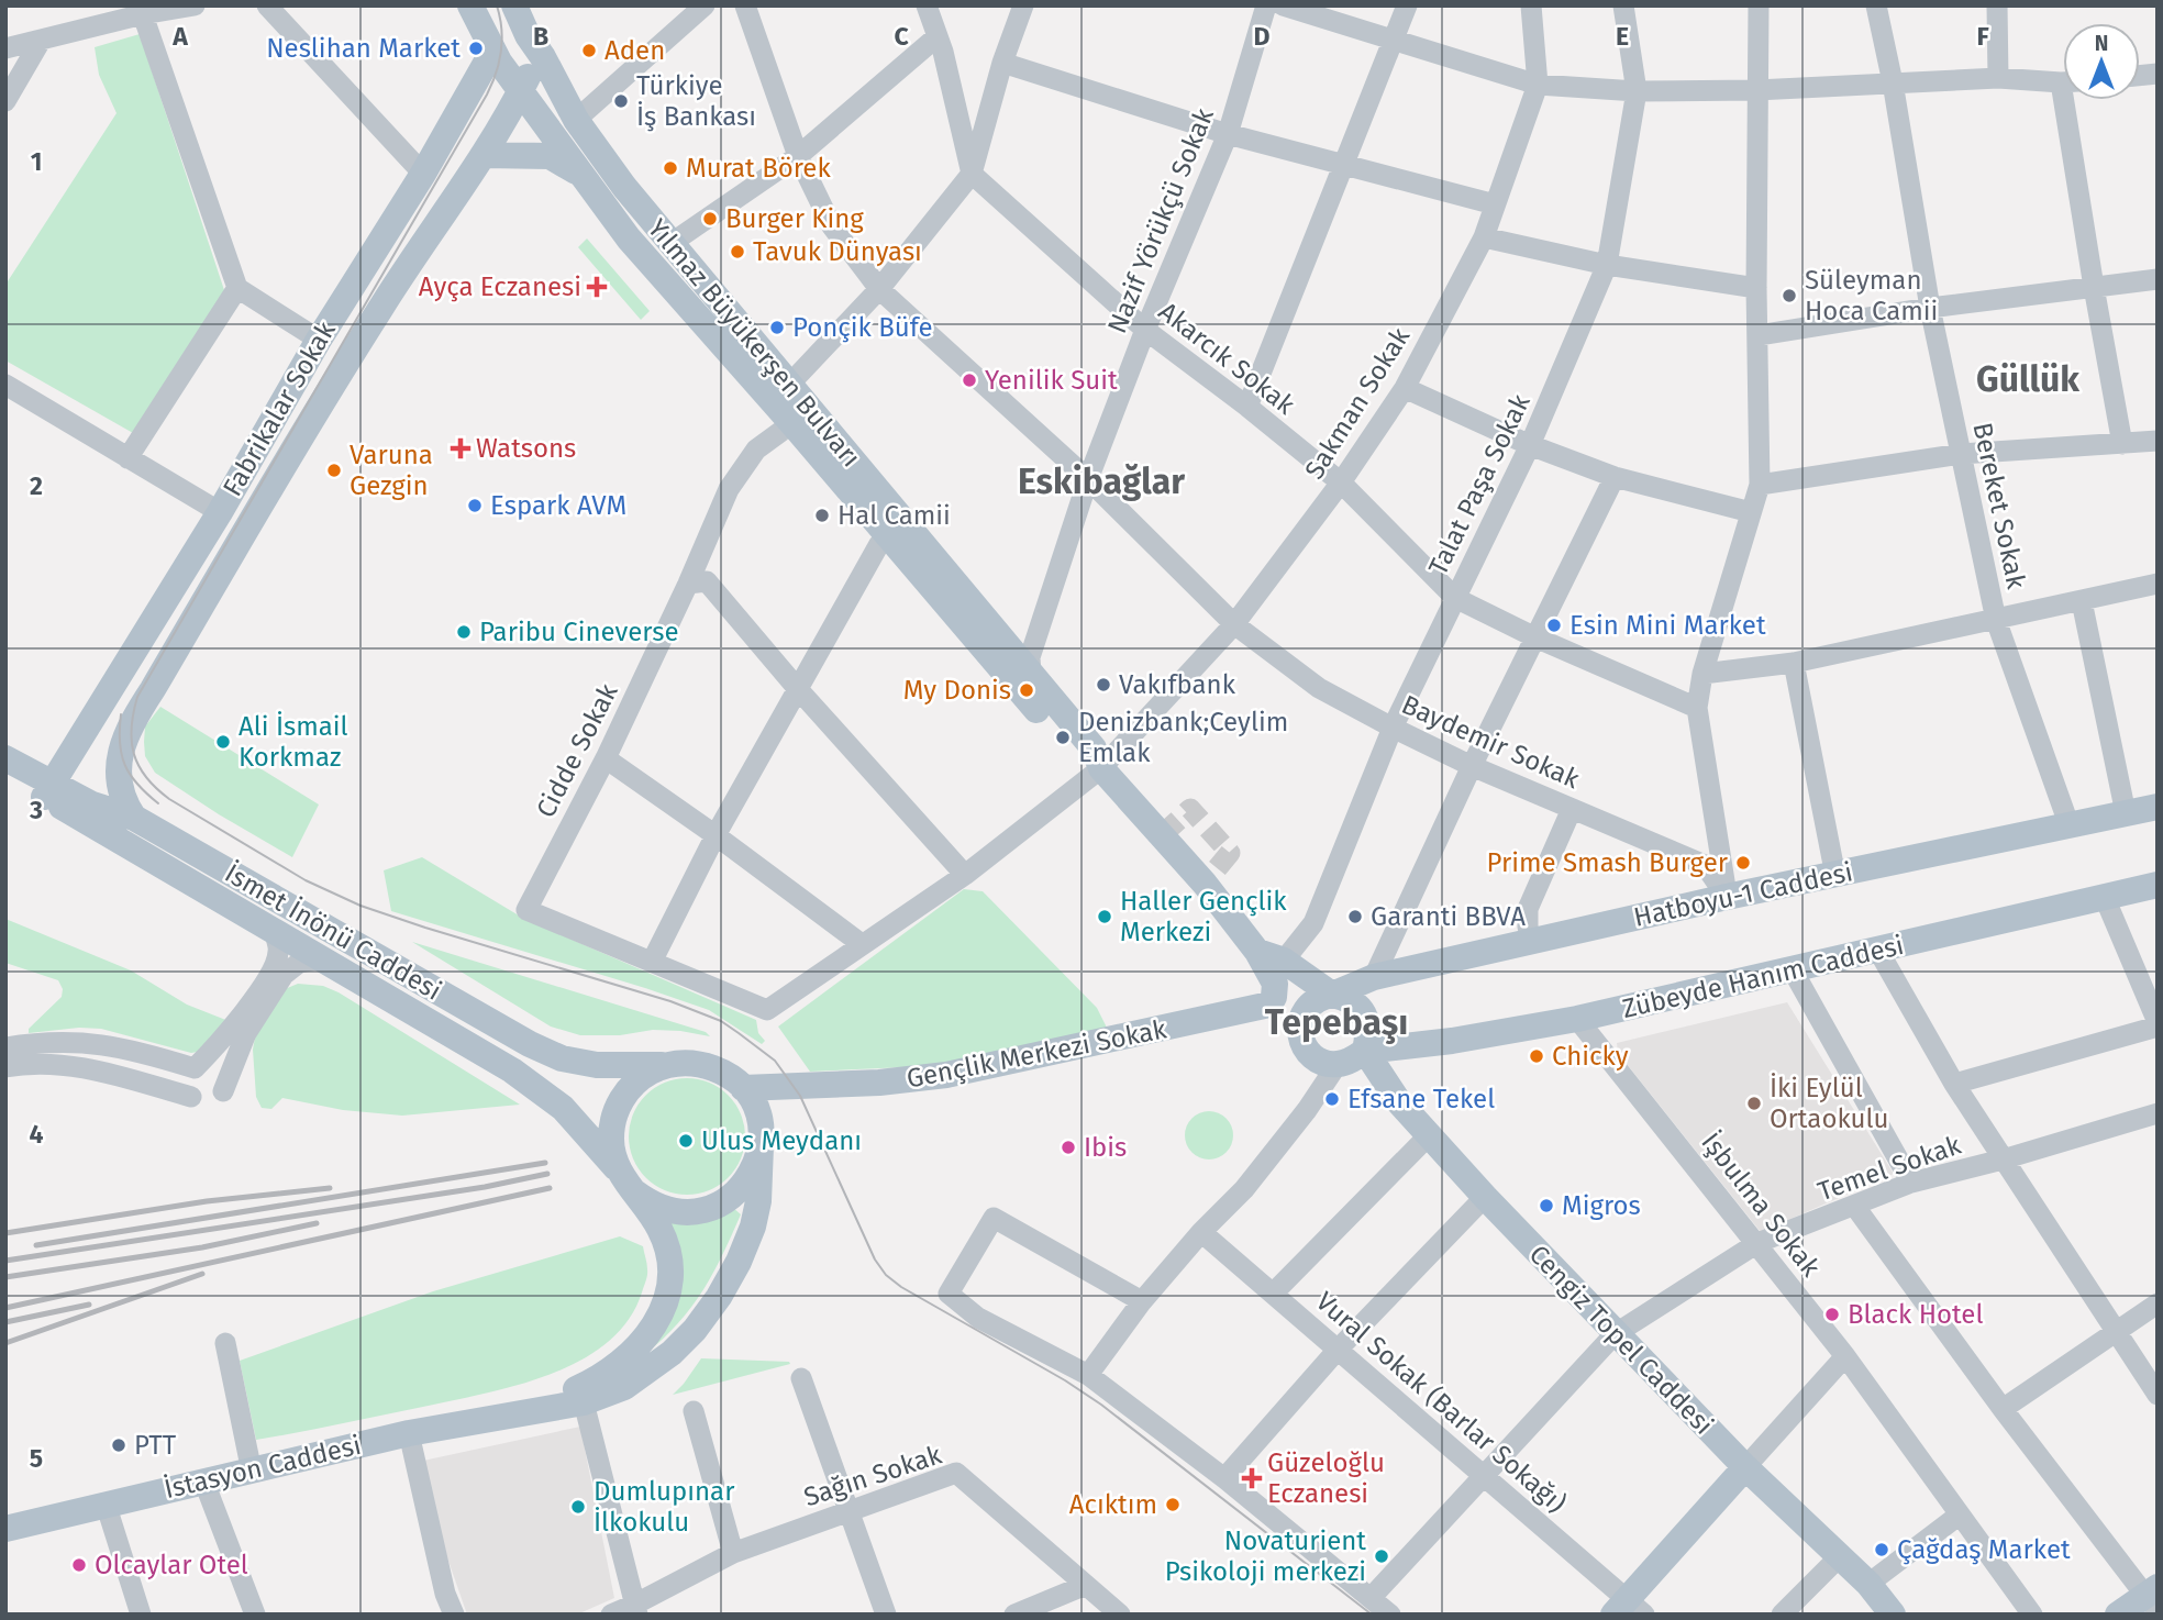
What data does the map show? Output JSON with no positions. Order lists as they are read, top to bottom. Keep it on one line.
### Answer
{"streets":{"main road":["Yılmaz Büyükerşen Bulvarı","Fabrikalar Sokak","Hatboyu-1 Caddesi","İsmet İnönü Caddesi","Zübeyde Hanım Caddesi","Gençlik Merkezi Sokak","Cengiz Topel Caddesi","İstasyon Caddesi"],"street":["Nazif Yörükçü Sokak","Akarcık Sokak","Sakman Sokak","Talat Paşa Sokak","Bereket Sokak","Baydemir Sokak","Cidde Sokak","Temel Sokak","İşbulma Sokak","Vural Sokak (Barlar Sokağı)","Sağın Sokak"]},"crossings":[["Nazif Yörükçü Sokak","Yılmaz Büyükerşen Bulvarı"],["Nazif Yörükçü Sokak","Akarcık Sokak"],["Nazif Yörükçü Sokak","Baydemir Sokak"],["Yılmaz Büyükerşen Bulvarı","Sakman Sokak"],["Yılmaz Büyükerşen Bulvarı","Fabrikalar Sokak"],["Yılmaz Büyükerşen Bulvarı","Cidde Sokak"],["Akarcık Sokak","Sakman Sokak"],["Akarcık Sokak","Talat Paşa Sokak"],["Sakman Sokak","Baydemir Sokak"],["Sakman Sokak","Cidde Sokak"],["Fabrikalar Sokak","İsmet İnönü Caddesi"],["Talat Paşa Sokak","Baydemir Sokak"],["Talat Paşa Sokak","Gençlik Merkezi Sokak"],["Bereket Sokak","Hatboyu-1 Caddesi"],["Baydemir Sokak","Hatboyu-1 Caddesi"],["İsmet İnönü Caddesi","Gençlik Merkezi Sokak"],["Zübeyde Hanım Caddesi","İşbulma Sokak"],["Zübeyde Hanım Caddesi","Cengiz Topel Caddesi"],["Temel Sokak","İşbulma Sokak"],["Temel Sokak","Cengiz Topel Caddesi"],["Temel Sokak","Vural Sokak (Barlar Sokağı)"]],"districts":["Güllük","Eskibağlar","Tepebaşı"],"places":{"other":["Neslihan Market","Aden","Türkiye İş Bankası","Murat Börek","Burger King","Tavuk Dünyası","Süleyman Hoca Camii","Ponçik Büfe","Yenilik Suit","Varuna Gezgin","Espark AVM","Hal Camii","Esin Mini Market","Paribu Cineverse","Vakıfbank","My Donis","Denizbank;Ceylim Emlak","Ali İsmail Korkmaz","Prime Smash Burger","Haller Gençlik Merkezi","Garanti BBVA","Chicky","Efsane Tekel","İki Eylül Ortaokulu","Ulus Meydanı","Ibis","Migros","Black Hotel","PTT","Acıktım","Dumlupınar İlkokulu","Çağdaş Market","Novaturient Psikoloji merkezi","Olcaylar Otel"],"health":["Ayça Eczanesi","Watsons","Güzeloğlu Eczanesi"]},"north":"top","grid":{"columns":["A","B","C","D","E","F"],"rows":["1","2","3","4","5"]}}
